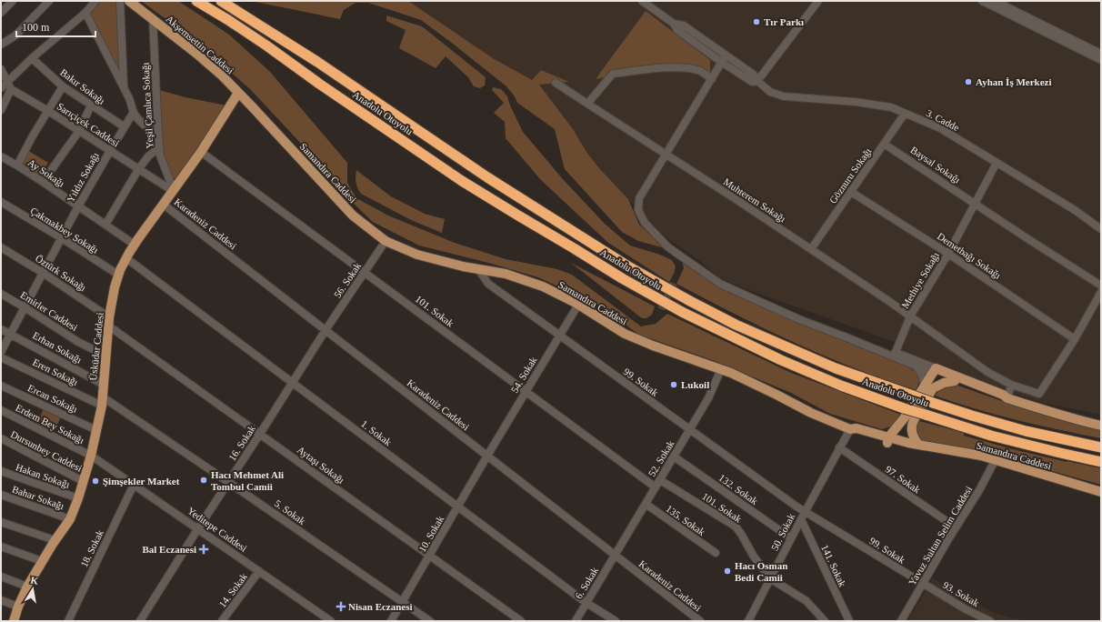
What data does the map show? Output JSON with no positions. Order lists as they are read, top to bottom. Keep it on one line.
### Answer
{"streets":{"highway":["Anadolu Otoyolu"],"main road":["Akşemsettin Caddesi","Samandıra Caddesi","Üsküdar Caddesi"],"street":["Bakır Sokağı","Yeşil Çamlıca Sokağı","3. Cadde","Sarıçiçek Caddesi","Baysal Sokağı","Ay Sokağı","Göznuru Sokağı","Yıldız Sokağı","Muhterem Sokağı","Karadeniz Caddesi","Çakmakbey Sokağı","Demetbağı Sokağı","Öztürk Sokağı","56. Sokak","Methiye Sokağı","Emirler Caddesi","101. Sokak","Erhan Sokağı","Eren Sokağı","54. Sokak","99. Sokak","Ercan Sokağı","Erdem Bey Sokağı","1. Sokak","16. Sokak","Dursunbey Caddesi","52. Sokak","Aytaşı Sokağı","Hakan Sokağı","97. Sokak","132. Sokak","Bahar Sokağı","5. Sokak","135. Sokak","Yeditepe Caddesi","50. Sokak","10. Sokak","Yavuz Sultan Selim Caddesi","18. Sokak","141. Sokak","6. Sokak","14. Sokak","93. Sokak"]},"crossings":[["Akşemsettin Caddesi","Yeşil Çamlıca Sokağı"],["Akşemsettin Caddesi","Samandıra Caddesi"],["Akşemsettin Caddesi","Üsküdar Caddesi"],["Bakır Sokağı","Yıldız Sokağı"],["Yeşil Çamlıca Sokağı","Sarıçiçek Caddesi"],["Yeşil Çamlıca Sokağı","Üsküdar Caddesi"],["3. Cadde","Göznuru Sokağı"],["3. Cadde","Methiye Sokağı"],["Sarıçiçek Caddesi","Yıldız Sokağı"],["Sarıçiçek Caddesi","Üsküdar Caddesi"],["Baysal Sokağı","Göznuru Sokağı"],["Baysal Sokağı","Methiye Sokağı"],["Ay Sokağı","Yıldız Sokağı"],["Ay Sokağı","Üsküdar Caddesi"],["Samandıra Caddesi","56. Sokak"],["Samandıra Caddesi","Üsküdar Caddesi"],["Samandıra Caddesi","54. Sokak"],["Samandıra Caddesi","99. Sokak"],["Samandıra Caddesi","52. Sokak"],["Samandıra Caddesi","50. Sokak"],["Samandıra Caddesi","Yavuz Sultan Selim Caddesi"],["Göznuru Sokağı","Muhterem Sokağı"],["Göznuru Sokağı","Demetbağı Sokağı"],["Yıldız Sokağı","Çakmakbey Sokağı"],["Yıldız Sokağı","Öztürk Sokağı"],["Yıldız Sokağı","Emirler Caddesi"],["Yıldız Sokağı","Erhan Sokağı"],["Muhterem Sokağı","Demetbağı Sokağı"],["Muhterem Sokağı","Methiye Sokağı"],["Karadeniz Caddesi","56. Sokak"],["Karadeniz Caddesi","Üsküdar Caddesi"],["Karadeniz Caddesi","54. Sokak"],["Karadeniz Caddesi","16. Sokak"],["Karadeniz Caddesi","52. Sokak"],["Karadeniz Caddesi","10. Sokak"],["Karadeniz Caddesi","6. Sokak"],["Çakmakbey Sokağı","Üsküdar Caddesi"],["Demetbağı Sokağı","Methiye Sokağı"],["Öztürk Sokağı","Üsküdar Caddesi"],["Öztürk Sokağı","Aytaşı Sokağı"],["56. Sokak","101. Sokak"],["56. Sokak","16. Sokak"],["Emirler Caddesi","Üsküdar Caddesi"],["101. Sokak","Üsküdar Caddesi"],["101. Sokak","54. Sokak"],["101. Sokak","52. Sokak"],["101. Sokak","50. Sokak"],["Üsküdar Caddesi","Erhan Sokağı"],["Üsküdar Caddesi","Eren Sokağı"],["Üsküdar Caddesi","Ercan Sokağı"],["Üsküdar Caddesi","Erdem Bey Sokağı"],["Üsküdar Caddesi","1. Sokak"],["Üsküdar Caddesi","Dursunbey Caddesi"],["Üsküdar Caddesi","Aytaşı Sokağı"],["Üsküdar Caddesi","Hakan Sokağı"],["Üsküdar Caddesi","Bahar Sokağı"],["Üsküdar Caddesi","5. Sokak"],["Üsküdar Caddesi","Yeditepe Caddesi"],["Eren Sokağı","5. Sokak"],["54. Sokak","99. Sokak"],["54. Sokak","10. Sokak"],["99. Sokak","52. Sokak"],["99. Sokak","50. Sokak"],["99. Sokak","Yavuz Sultan Selim Caddesi"],["99. Sokak","93. Sokak"],["Erdem Bey Sokağı","Yeditepe Caddesi"],["1. Sokak","16. Sokak"],["1. Sokak","10. Sokak"],["1. Sokak","6. Sokak"],["16. Sokak","Aytaşı Sokağı"],["16. Sokak","5. Sokak"],["16. Sokak","Yeditepe Caddesi"],["52. Sokak","132. Sokak"],["52. Sokak","135. Sokak"],["52. Sokak","6. Sokak"],["Aytaşı Sokağı","10. Sokak"],["97. Sokak","50. Sokak"],["97. Sokak","Yavuz Sultan Selim Caddesi"],["132. Sokak","50. Sokak"],["5. Sokak","10. Sokak"],["Yeditepe Caddesi","18. Sokak"],["Yeditepe Caddesi","14. Sokak"],["50. Sokak","141. Sokak"],["Yavuz Sultan Selim Caddesi","93. Sokak"]],"places":{"other":["Tır Parkı","Ayhan İş Merkezi","Lukoil","Hacı Mehmet Ali Tombul Camii","Şimşekler Market","Hacı Osman Bedi Camii"],"health":["Bal Eczanesi","Nisan Eczanesi"]},"scale_bar":"100 m","north":"top"}
